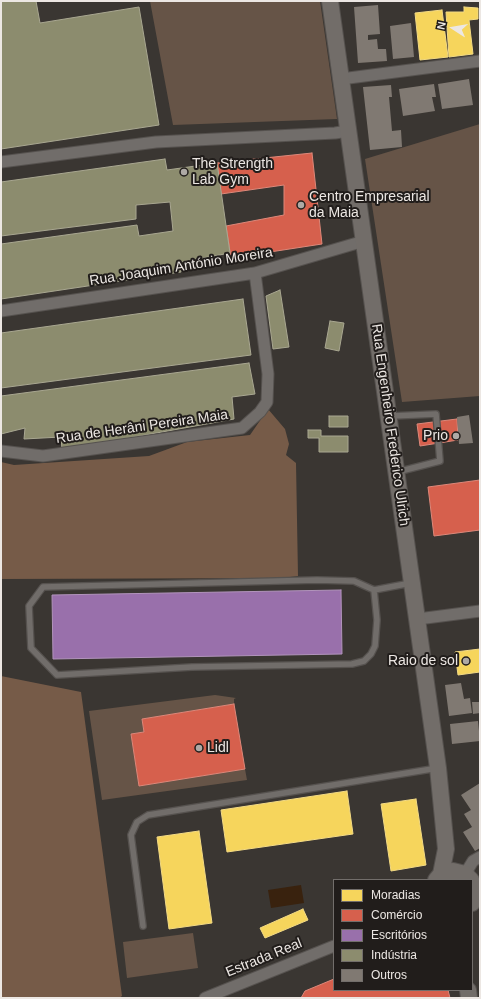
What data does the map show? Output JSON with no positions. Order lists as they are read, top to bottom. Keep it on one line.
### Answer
{"streets":{"main road":["Rua Engenheiro Frederico Ulrich"],"street":["Rua Joaquim António Moreira","Rua de Herâni Pereira Maia","Estrada Real"]},"crossings":[["Rua Joaquim António Moreira","Rua Engenheiro Frederico Ulrich"],["Rua Joaquim António Moreira","Rua de Herâni Pereira Maia"]],"places":["The Strength Lab Gym","Centro Empresarial da Maia","Prio","Raio de sol","Lidl"],"legend":["Moradias","Comércio","Escritórios","Indústria","Outros"],"north":"left"}
